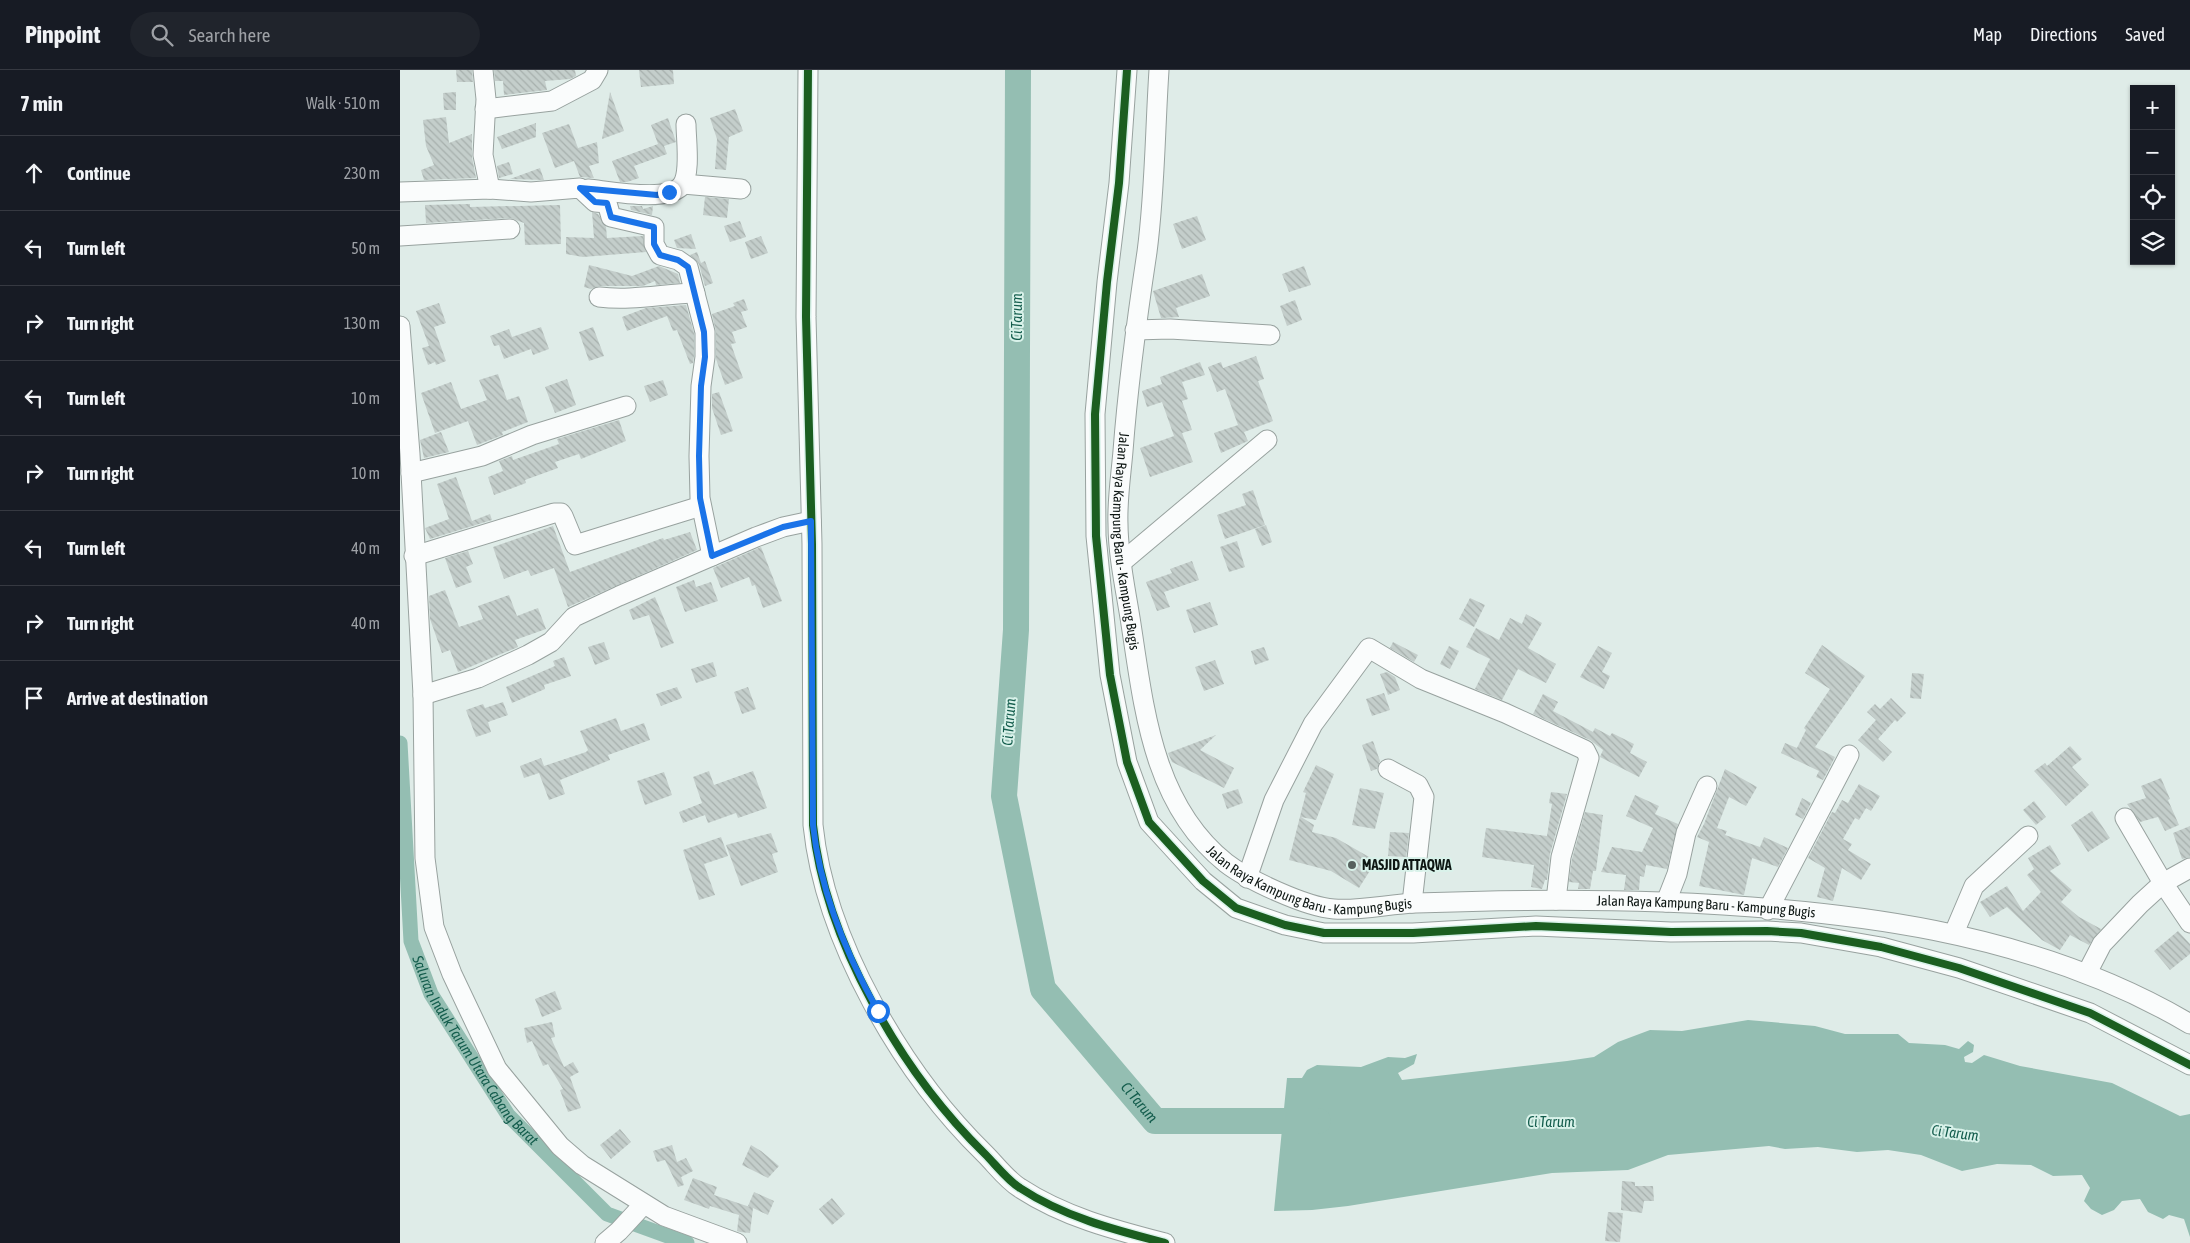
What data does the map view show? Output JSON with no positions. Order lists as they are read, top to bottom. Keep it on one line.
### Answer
{"streets":{"street":["Jalan Raya Kampung Baru - Kampung Bugis"]},"water":["Ci Tarum","Saluran Induk Tarum Utara Cabang Barat"],"places":["MASJID ATTAQWA"],"page":{"header":"Pinpoint","search":"Search here","nav":["Map","Directions","Saved"],"heading":["7 min","Walk · 510 m"],"map_buttons":["+","−"],"list":[["Continue","230 m"],["Turn left","50 m"],["Turn right","130 m"],["Turn left","10 m"],["Turn right","10 m"],["Turn left","40 m"],["Turn right","40 m"],"Arrive at destination"]}}
